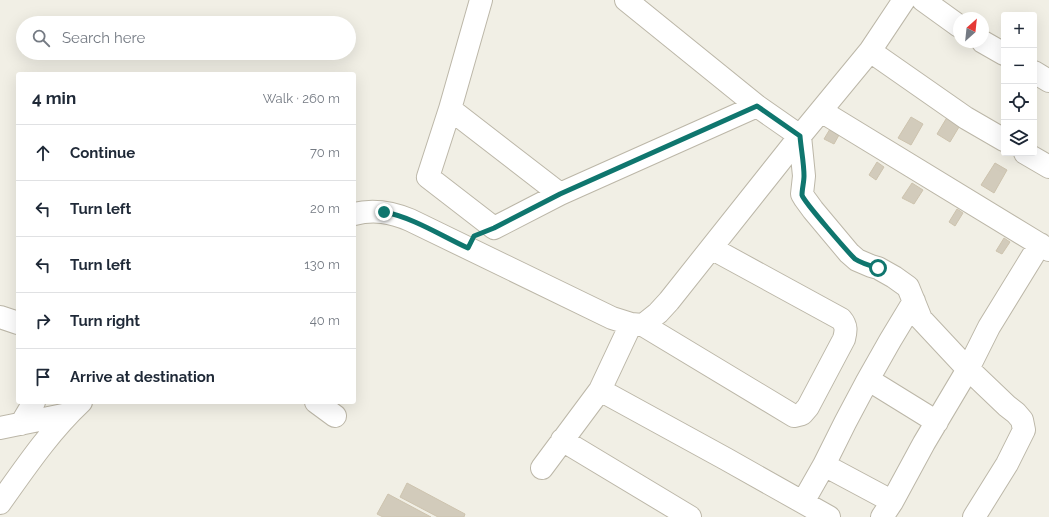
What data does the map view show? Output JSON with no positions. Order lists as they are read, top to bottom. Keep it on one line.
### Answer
{"north":"top right","page":{"map_buttons":["+","−"],"search":"Search here","heading":["4 min","Walk · 260 m"],"list":[["Continue","70 m"],["Turn left","20 m"],["Turn left","130 m"],["Turn right","40 m"],"Arrive at destination"]}}
